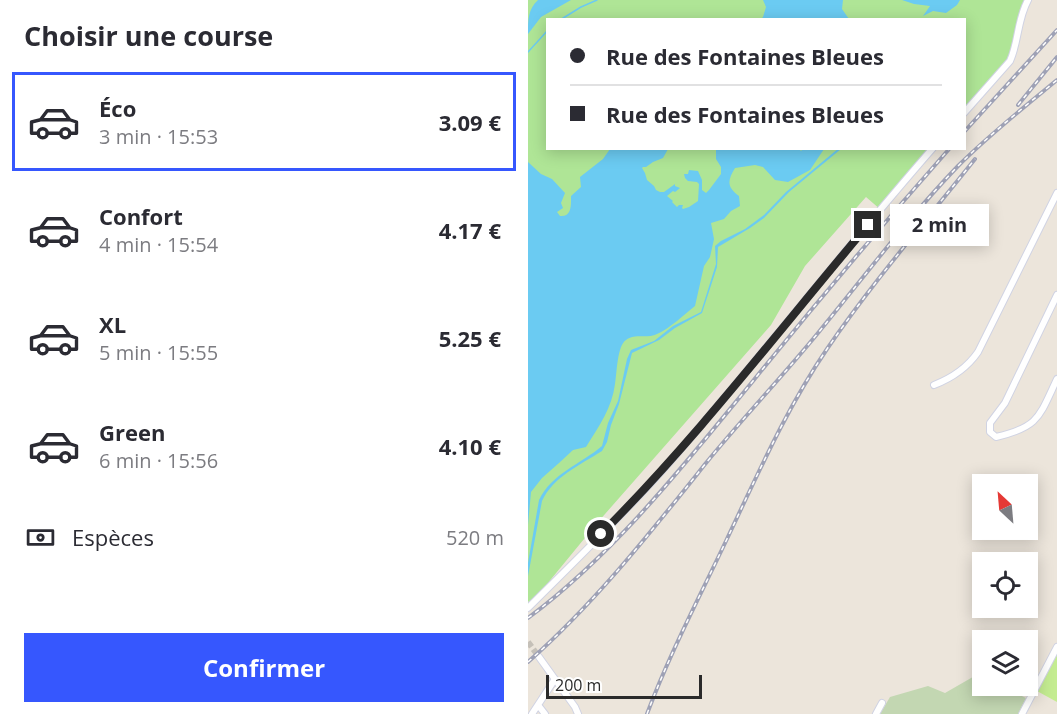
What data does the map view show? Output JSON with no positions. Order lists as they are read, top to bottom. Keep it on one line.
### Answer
{"scale_bar":"200 m","north":"top left","page":{"heading":"Choisir une course","banner":["Rue des Fontaines Bleues","Rue des Fontaines Bleues"],"list":[{"name":"Éco","note":"3 min · 15:53","value":"3.09 €"},{"name":"Confort","note":"4 min · 15:54","value":"4.17 €"},{"name":"XL","note":"5 min · 15:55","value":"5.25 €"},{"name":"Green","note":"6 min · 15:56","value":"4.10 €"}],"bubble":"2 min","pay":["Espèces","520 m"],"buttons":"Confirmer","scale":"200 m"}}
